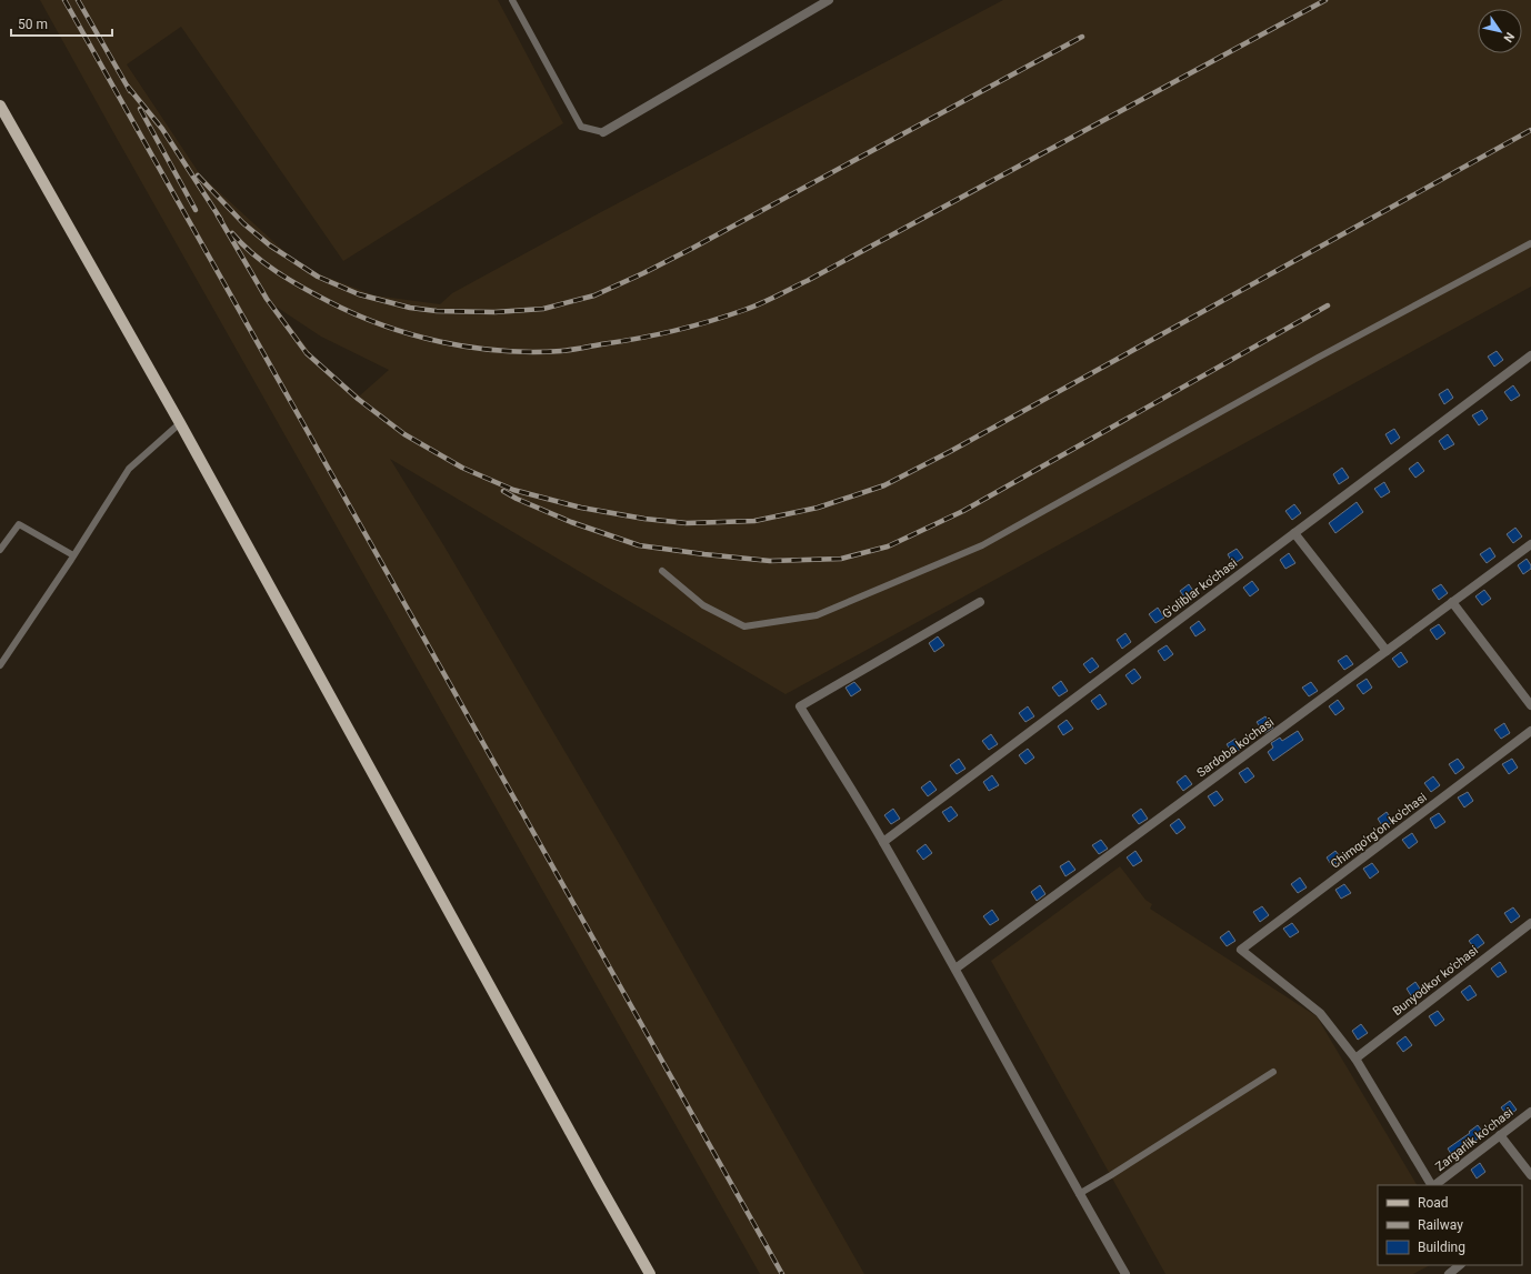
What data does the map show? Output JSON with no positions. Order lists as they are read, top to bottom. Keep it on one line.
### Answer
{"streets":{"street":["G'oliblar ko'chasi","Sardoba ko'chasi","Chimqo'rg'on ko'chasi","Bunyodkor ko'chasi","Zargarlik ko'chasi"]},"crossings":[["Chimqo'rg'on ko'chasi","Bunyodkor ko'chasi"]],"legend":["Road","Railway","Building"],"scale_bar":"50 m","north":"bottom right"}
